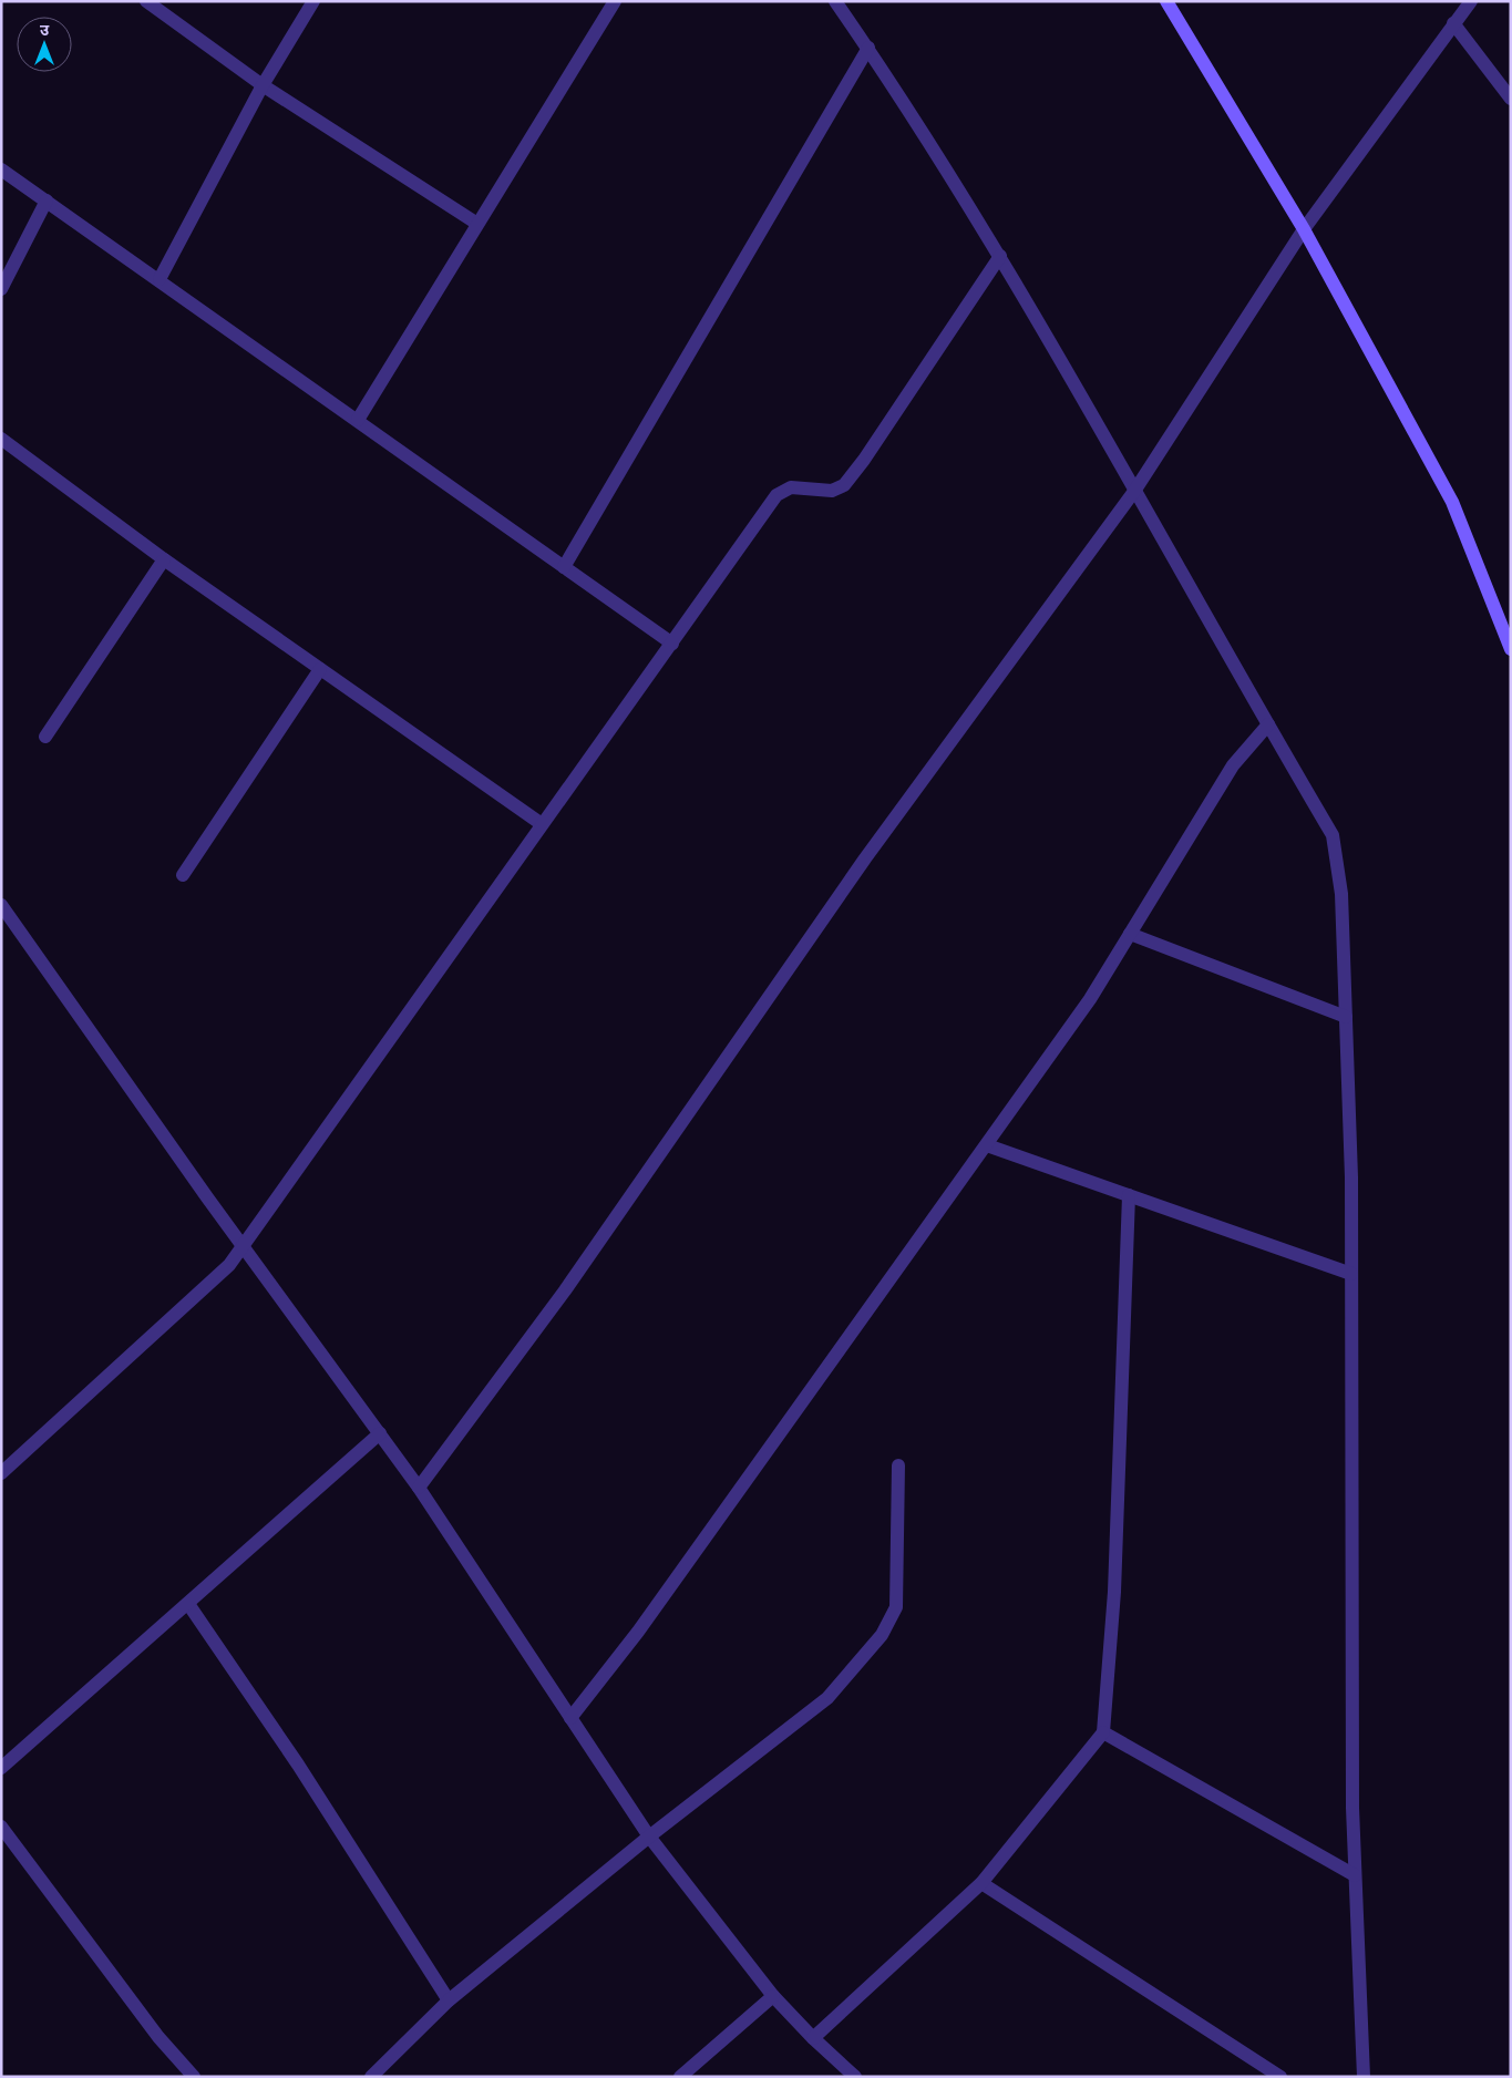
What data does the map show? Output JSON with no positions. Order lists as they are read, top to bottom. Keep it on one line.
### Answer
{"north":"top"}
